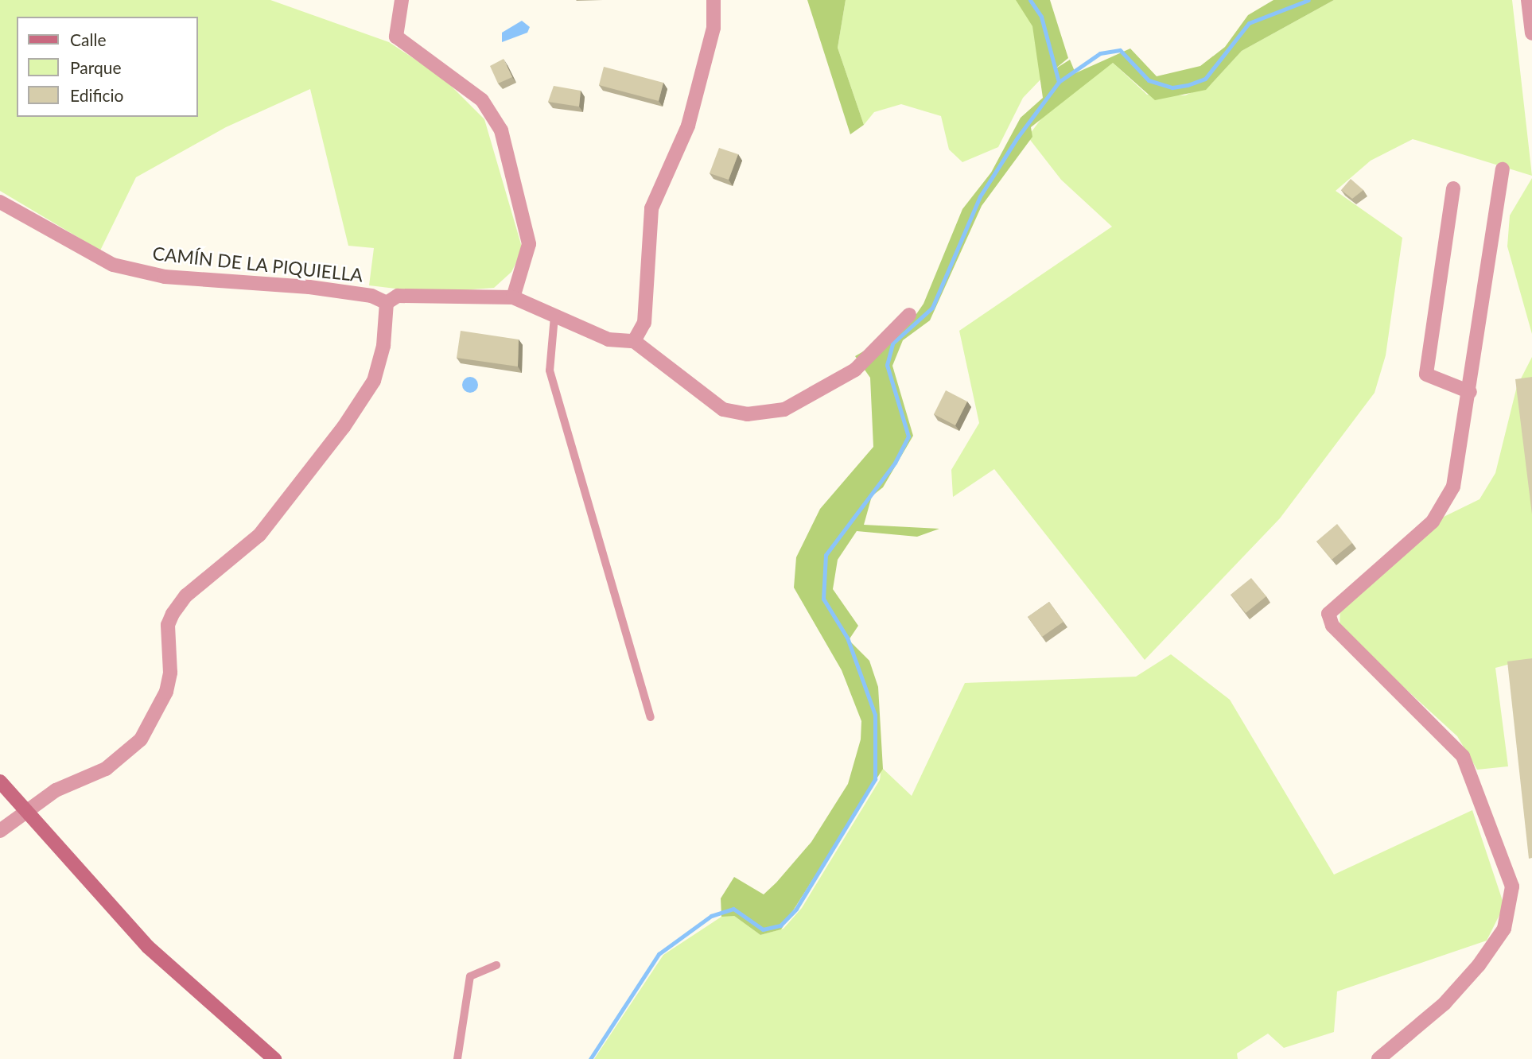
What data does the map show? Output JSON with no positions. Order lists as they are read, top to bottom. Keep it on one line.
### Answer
{"streets":{"street":["CAMÍN DE LA PIQUIELLA"]},"legend":["Calle","Parque","Edificio"]}
